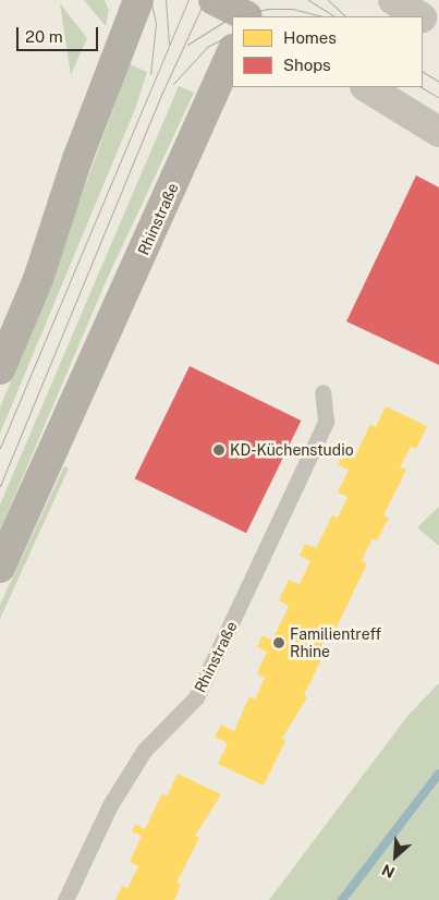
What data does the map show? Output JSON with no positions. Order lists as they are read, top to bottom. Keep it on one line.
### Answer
{"streets":{"main road":["Rhinstraße"]},"places":["KD-Küchenstudio","Familientreff Rhine"],"legend":["Homes","Shops"],"scale_bar":"20 m","north":"bottom left"}
